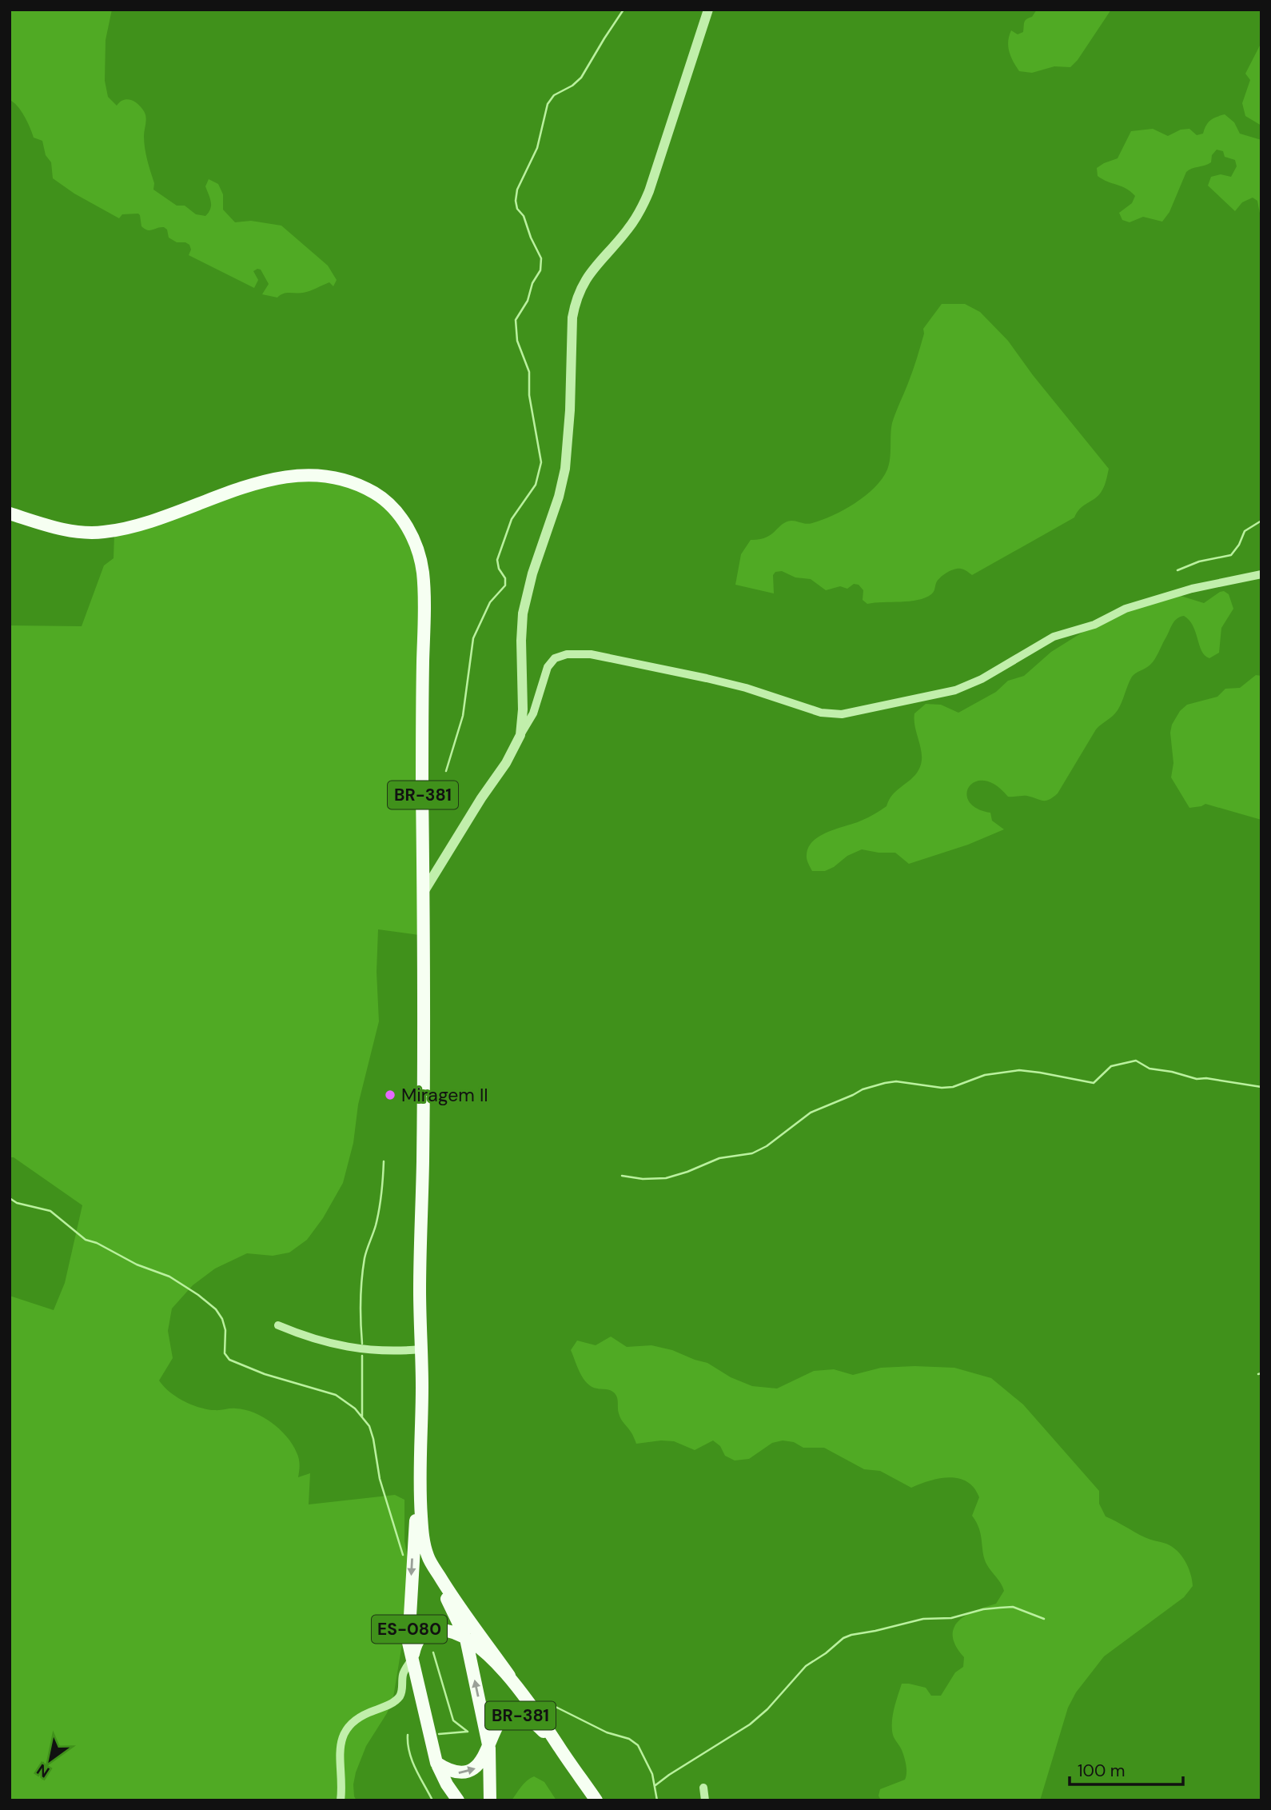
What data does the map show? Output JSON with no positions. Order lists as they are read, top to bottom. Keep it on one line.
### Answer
{"streets":{"main road":["BR-381","ES-080"]},"crossings":[["BR-381","ES-080"]],"places":["Miragem II"],"scale_bar":"100 m","north":"bottom left"}
